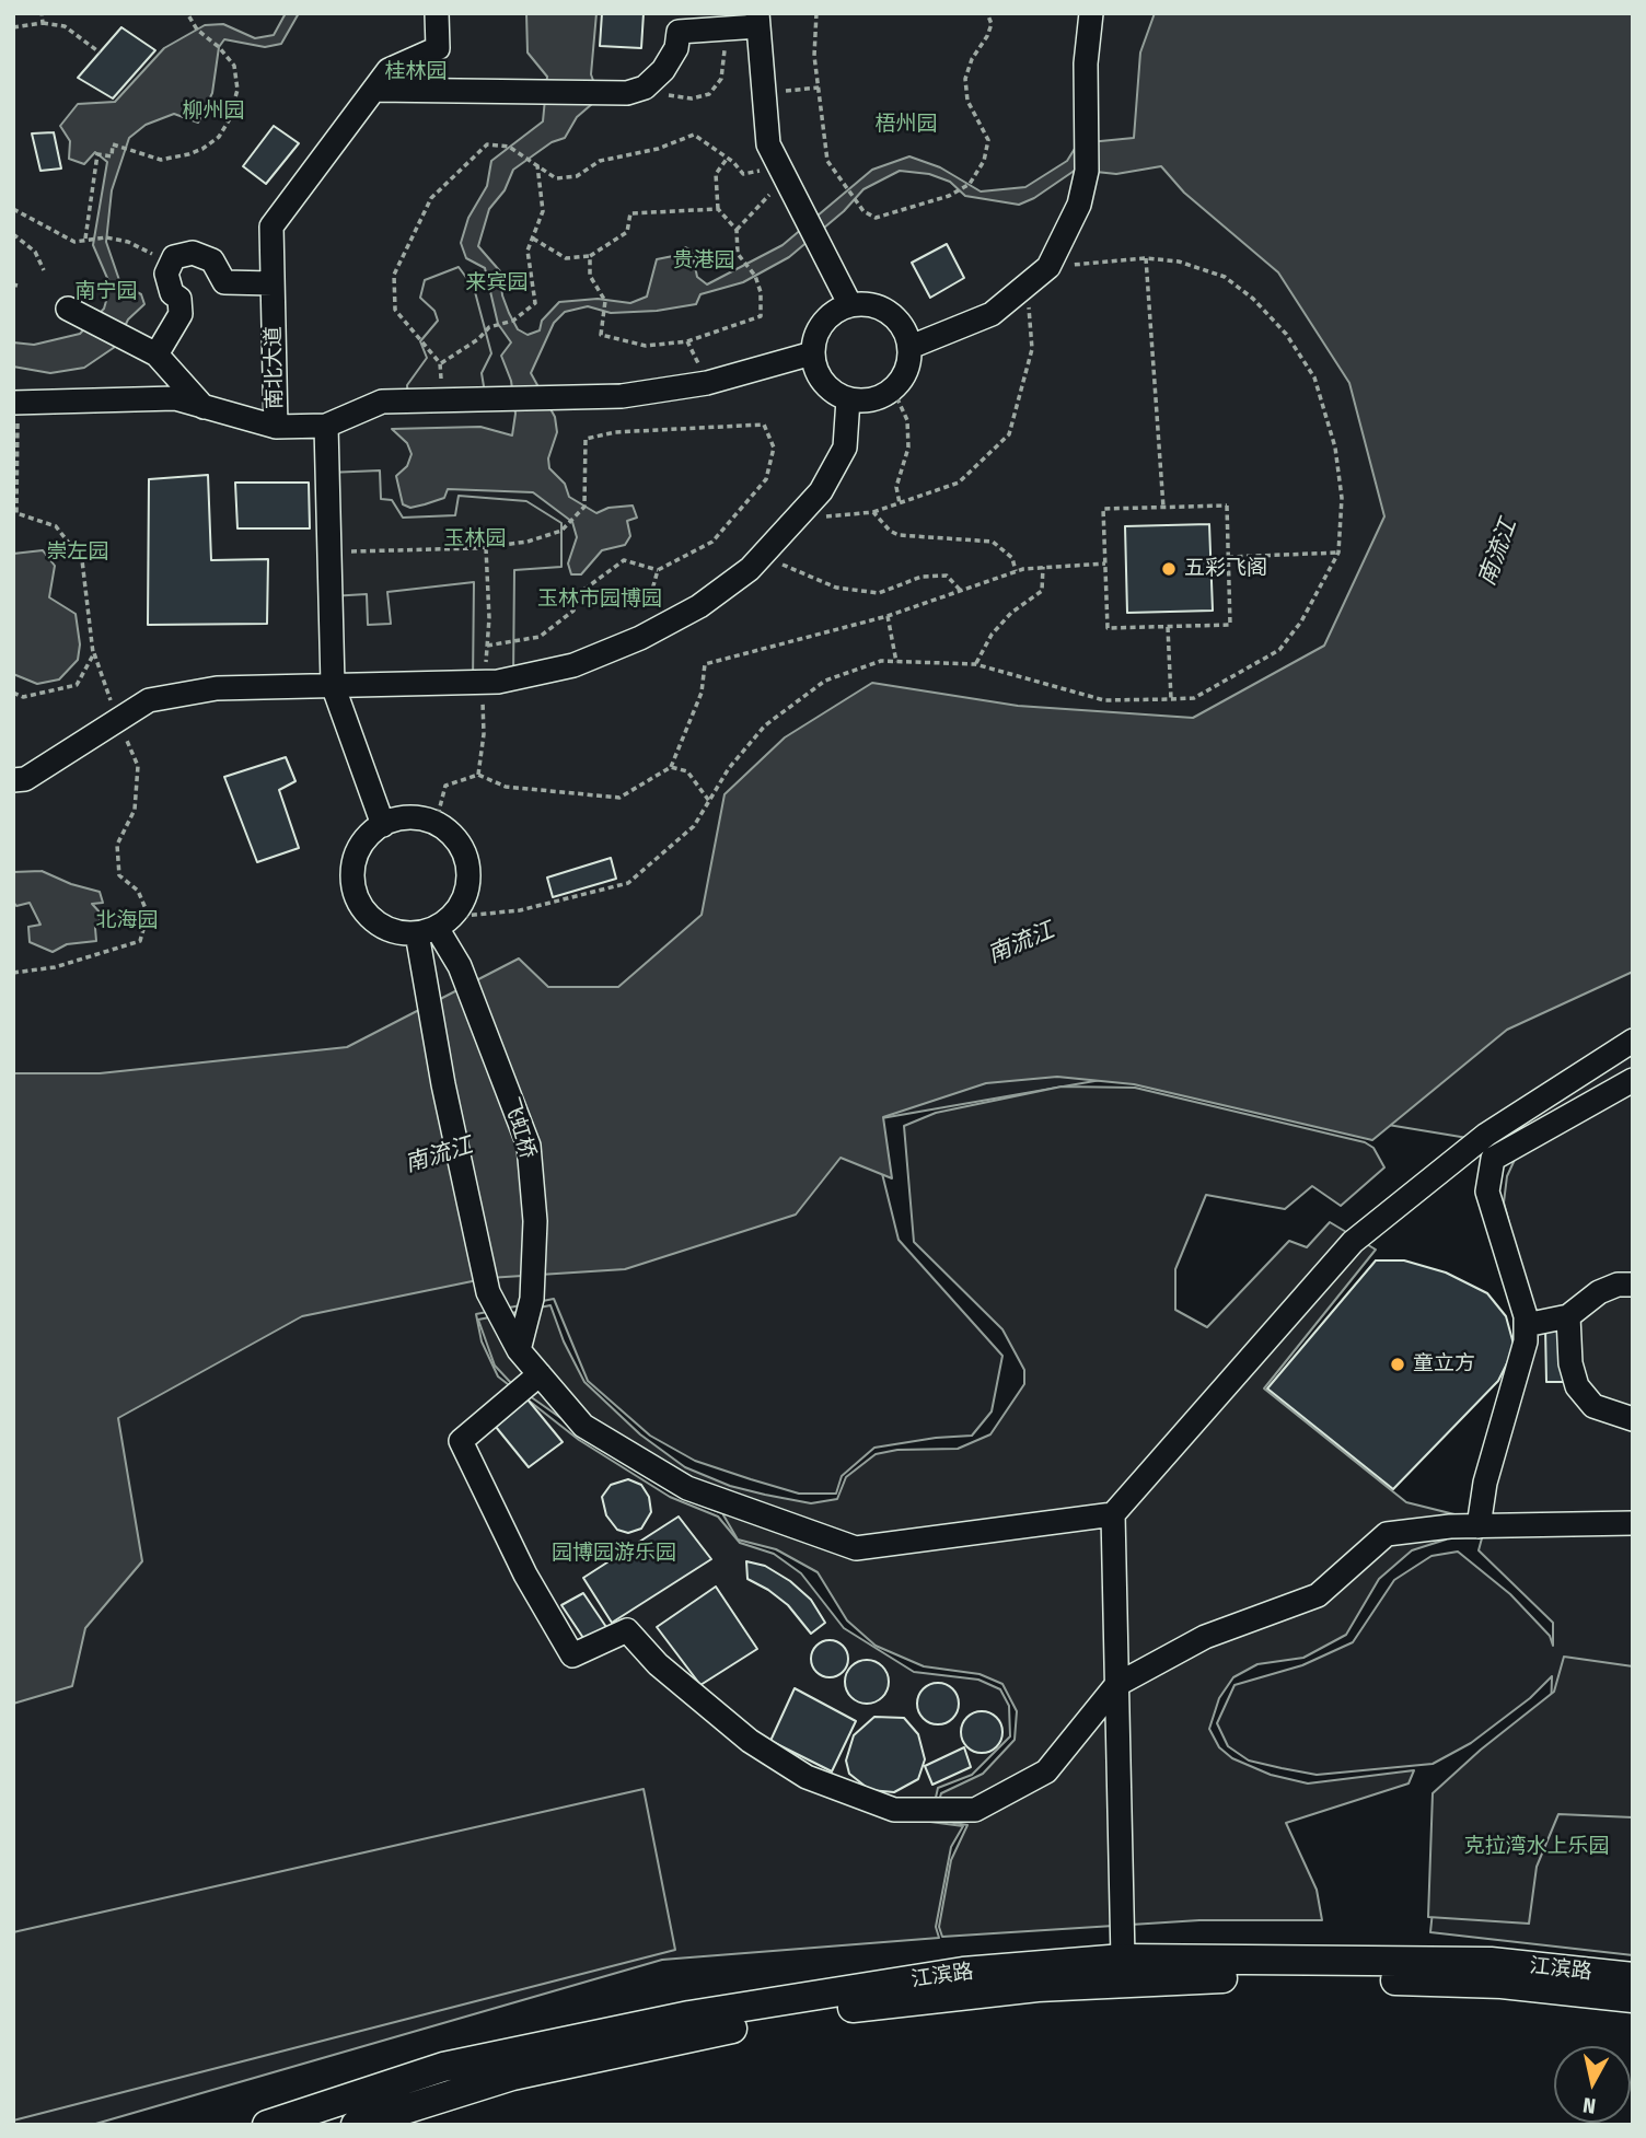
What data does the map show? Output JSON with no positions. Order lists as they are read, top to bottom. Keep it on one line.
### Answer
{"streets":{"main road":["江滨路"],"street":["南北大道","飞虹桥"]},"water":["南流江"],"parks":["桂林园","柳州园","梧州园","贵港园","来宾园","南宁园","玉林园","崇左园","玉林市园博园","北海园","园博园游乐园","克拉湾水上乐园"],"places":["五彩飞阁","童立方"],"north":"bottom"}
